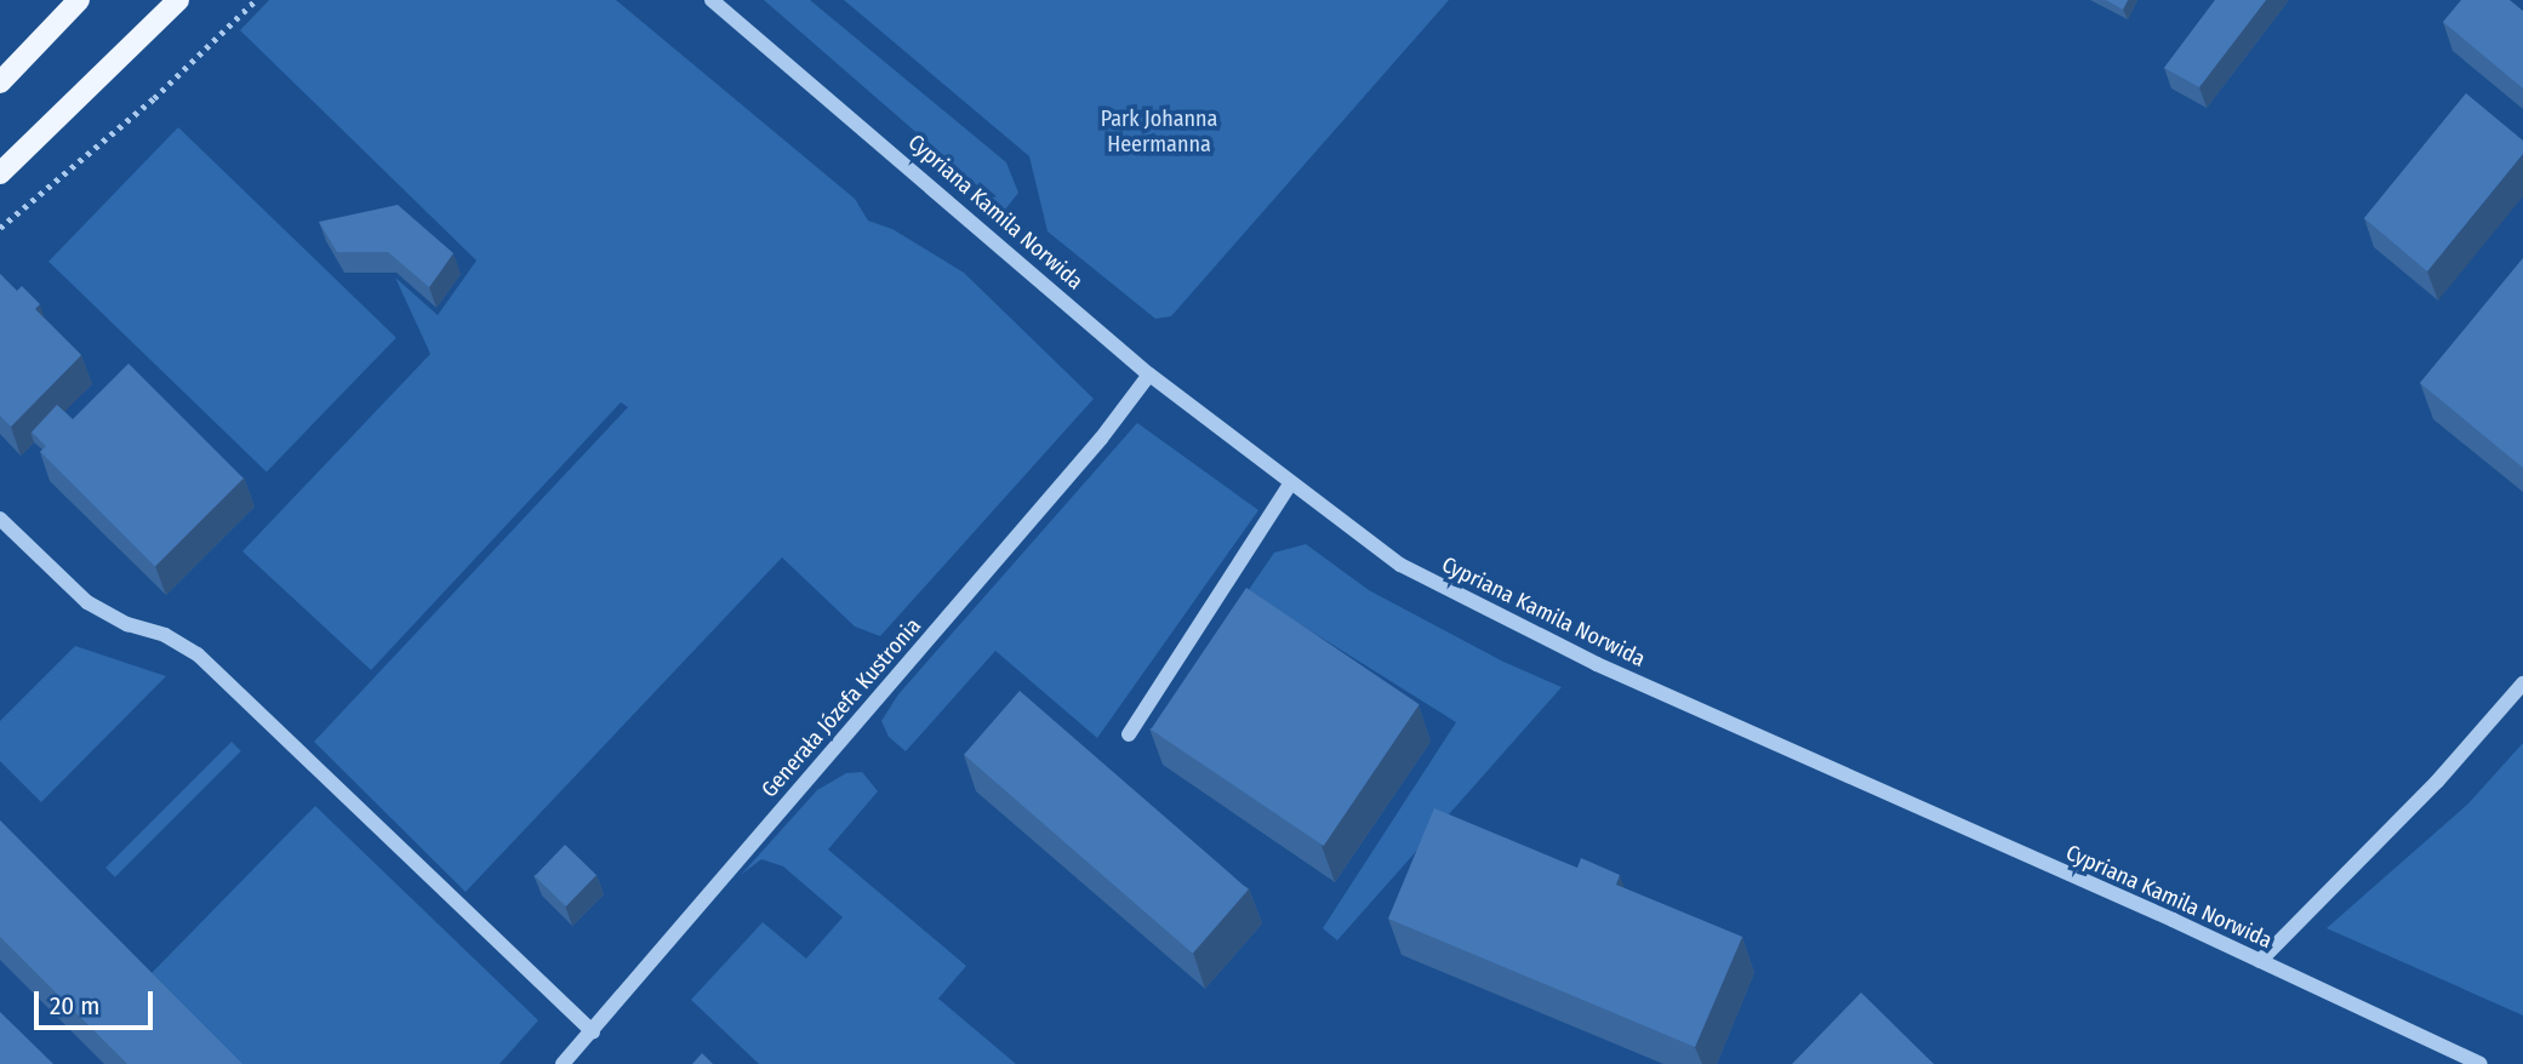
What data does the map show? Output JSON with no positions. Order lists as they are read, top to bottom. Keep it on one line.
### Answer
{"streets":{"street":["Cypriana Kamila Norwida","Generała Józefa Kustronia"]},"crossings":[["Cypriana Kamila Norwida","Generała Józefa Kustronia"]],"parks":["Park Johanna Heermanna"],"scale_bar":"20 m"}
